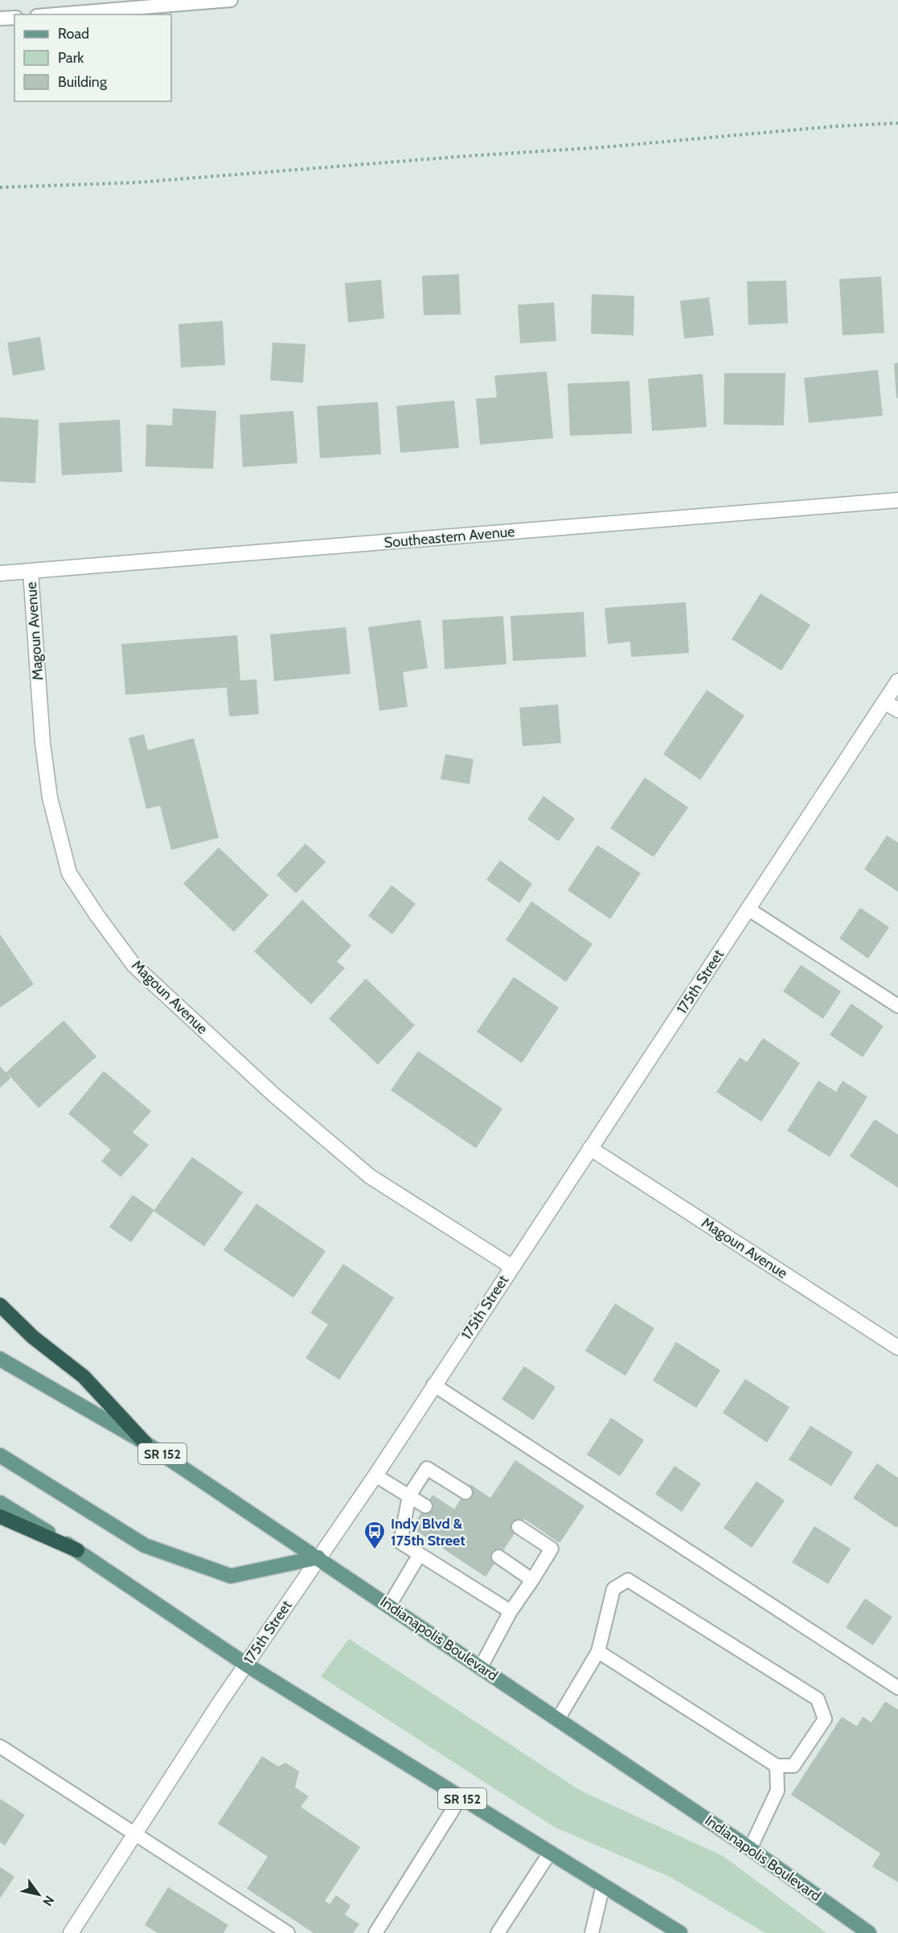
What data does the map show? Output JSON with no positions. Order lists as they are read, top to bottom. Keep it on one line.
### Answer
{"streets":{"main road":["SR 152","Indianapolis Boulevard"],"street":["Southeastern Avenue","Magoun Avenue","175th Street"]},"crossings":[["Southeastern Avenue","Magoun Avenue"],["Magoun Avenue","175th Street"],["175th Street","SR 152"],["175th Street","Indianapolis Boulevard"]],"places":{"bus stop":["Indy Blvd & 175th Street"]},"legend":["Road","Park","Building"],"north":"bottom right"}
